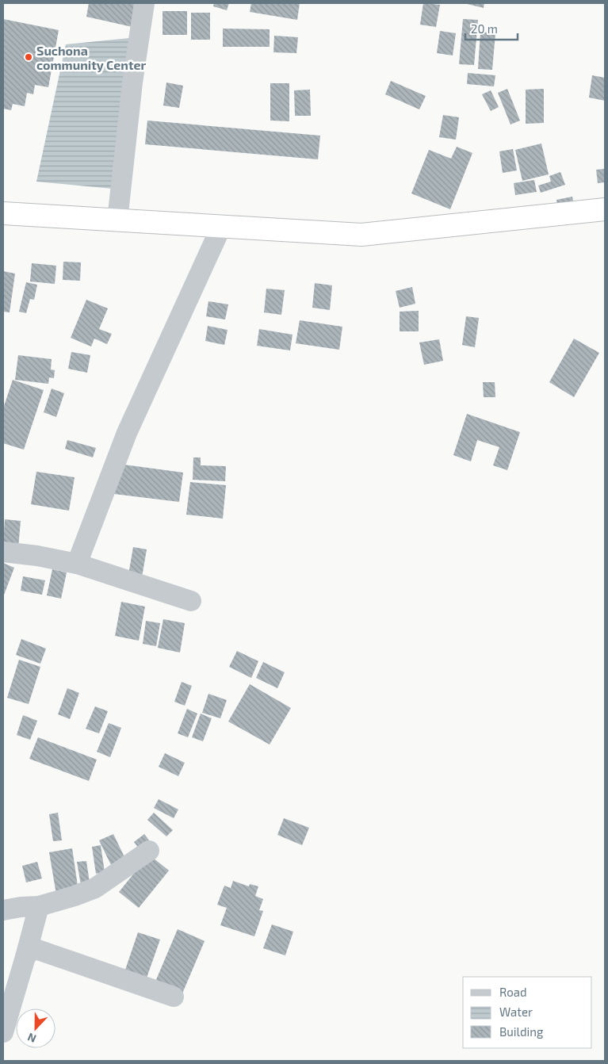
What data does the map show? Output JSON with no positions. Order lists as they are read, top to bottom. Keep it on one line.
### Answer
{"places":["Suchona community Center"],"legend":["Road","Water","Building"],"scale_bar":"20 m","north":"bottom"}
